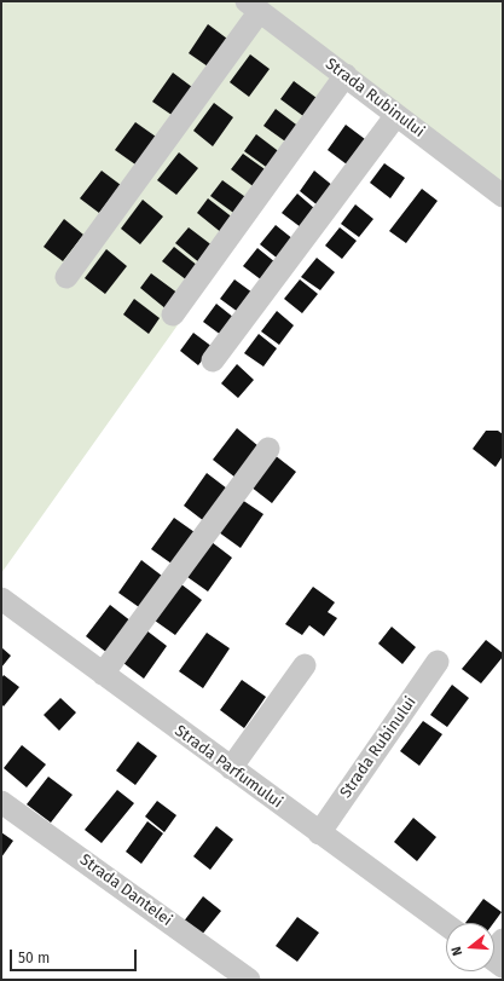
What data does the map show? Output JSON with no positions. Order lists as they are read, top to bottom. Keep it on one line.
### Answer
{"streets":{"street":["Strada Rubinului","Strada Parfumului","Strada Dantelei"]},"crossings":[["Strada Rubinului","Strada Parfumului"]],"scale_bar":"50 m","north":"left"}
